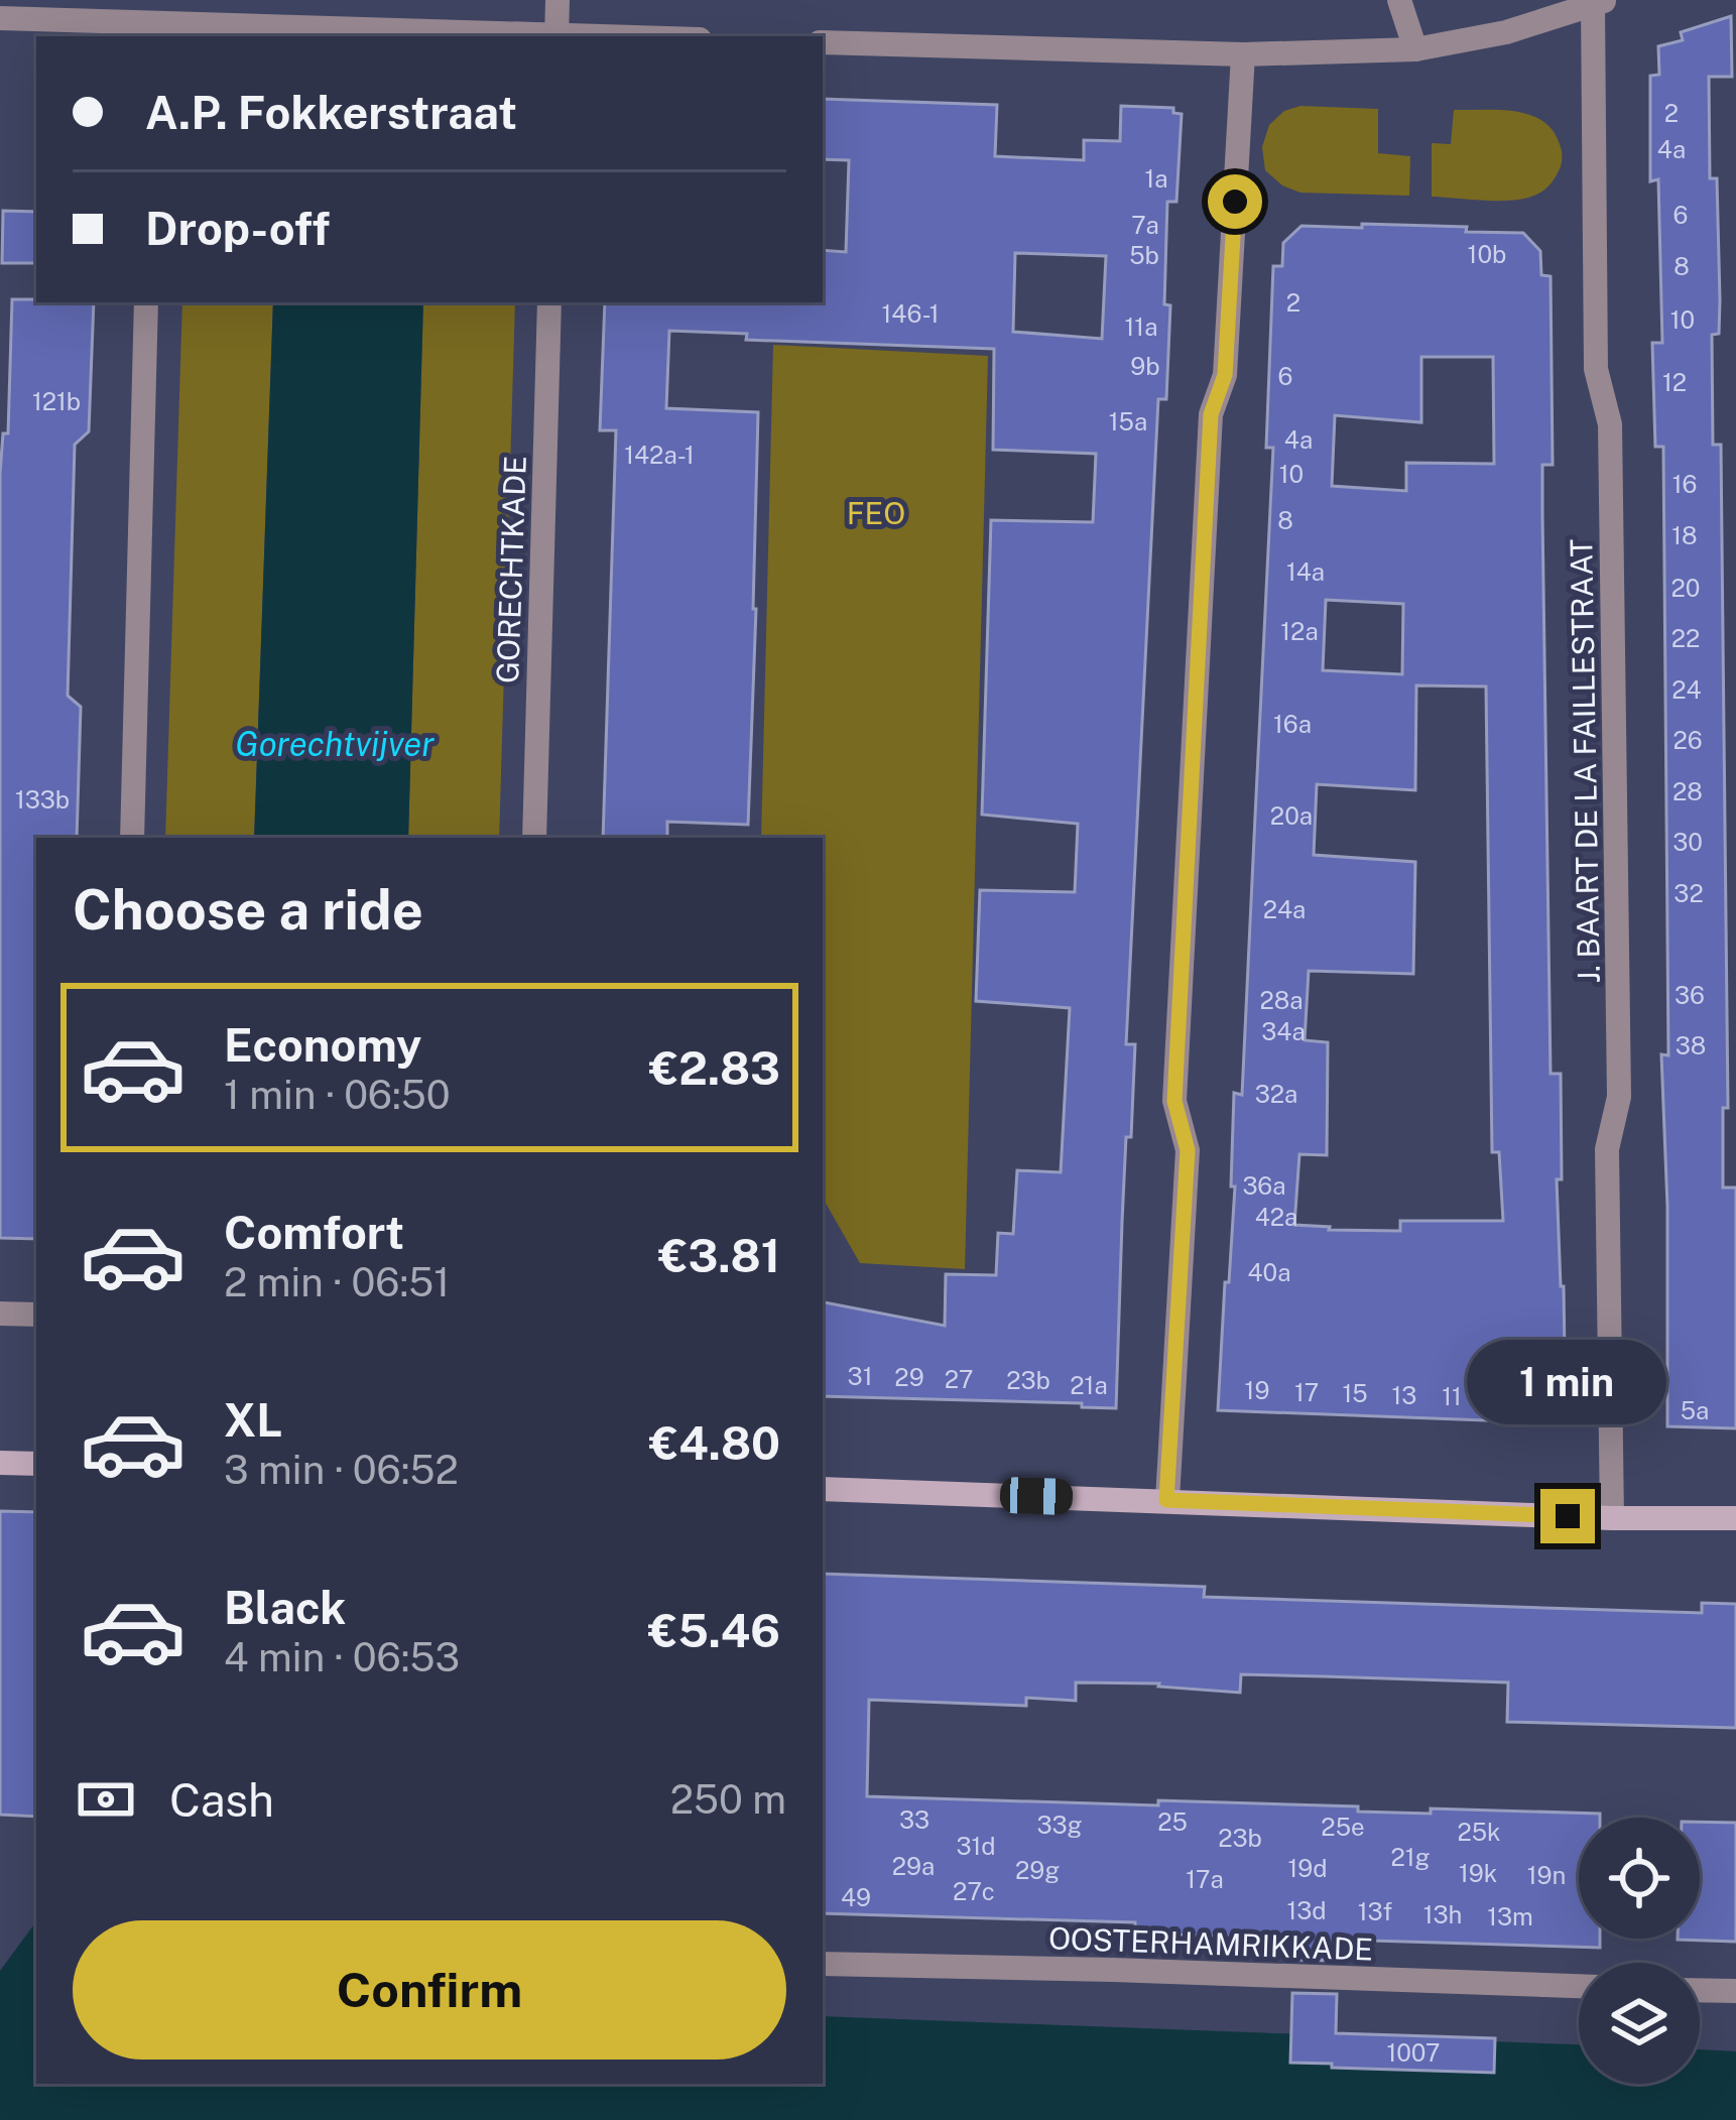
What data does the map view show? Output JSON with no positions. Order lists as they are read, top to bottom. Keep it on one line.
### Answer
{"streets":{"street":["GORECHTKADE","J. BAART DE LA FAILLESTRAAT","OOSTERHAMRIKKADE"]},"water":["Gorechtvijver"],"parks":["FEO"],"house_numbers":["2","4a","1a","6","7a","10b","5b","8","2","146-1","10","11a","9b","6","12","121b","15a","4a","142a-1","10","16","8","18","14a","20","12a","22","24","16a","26","28","133b","20a","30","32","24a","36","28a","34a","38","32a","36a","42a","40a","31","29","27","23b","21a","19","17","15","13","11","5a","33","25","33g","25e","25k","23b","31d","21g","29a","19d","29g","19k","19n","17a","27c","49","13d","13f","13h","13m","1007"],"page":{"banner":["A.P. Fokkerstraat","Drop-off"],"heading":"Choose a ride","list":[{"name":"Economy","note":"1 min · 06:50","value":"€2.83"},{"name":"Comfort","note":"2 min · 06:51","value":"€3.81"},{"name":"XL","note":"3 min · 06:52","value":"€4.80"},{"name":"Black","note":"4 min · 06:53","value":"€5.46"}],"bubble":"1 min","pay":["Cash","250 m"],"buttons":"Confirm"}}
